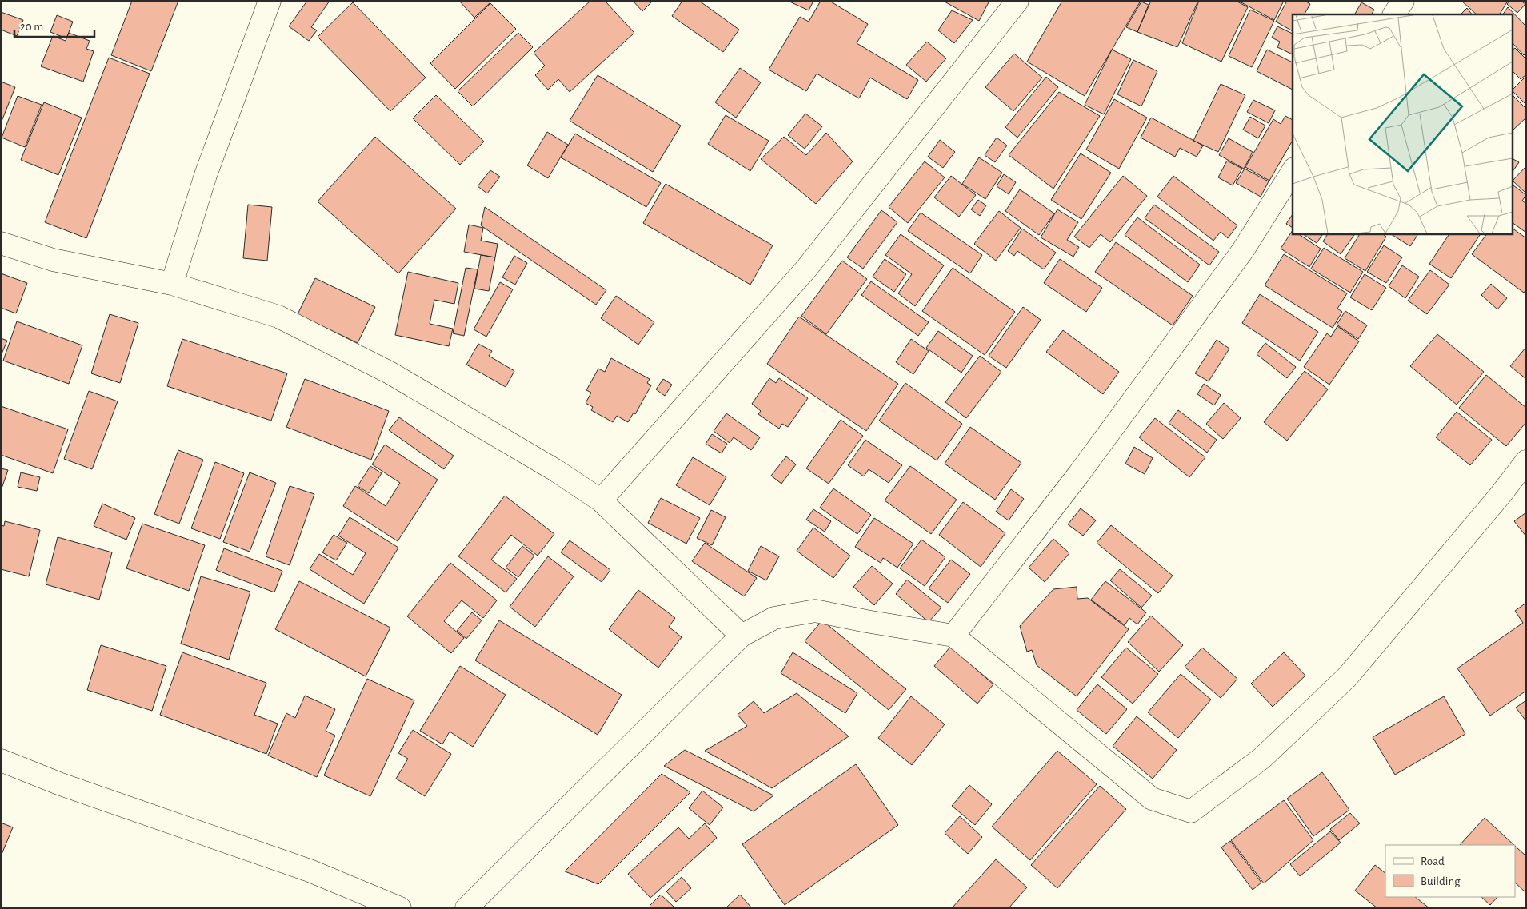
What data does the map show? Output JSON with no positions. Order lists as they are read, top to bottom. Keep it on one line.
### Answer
{"legend":["Road","Building"],"scale_bar":"20 m"}
